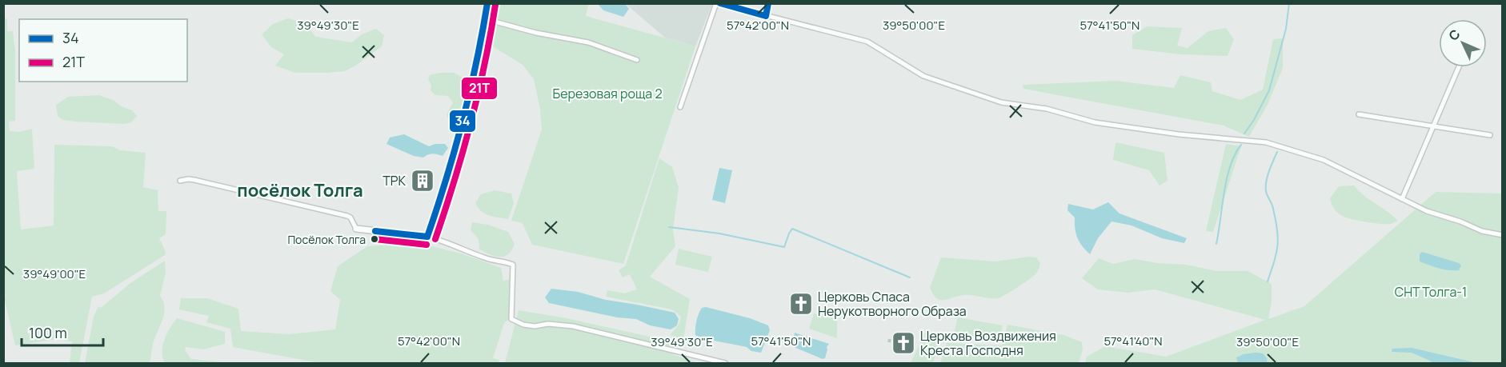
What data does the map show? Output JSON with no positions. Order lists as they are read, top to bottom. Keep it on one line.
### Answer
{"districts":["посёлок Толга"],"parks":["Березовая роща 2","СНТ Толга-1"],"places":{"building":["ТРК"],"other":["Посёлок Толга"],"church":["Церковь Спаса Нерукотворного Образа","Церковь Воздвижения Креста Господня"]},"lines":["transit line 34","transit line 21Т"],"legend":["34","21Т"],"scale_bar":"100 m","north":"top left","coordinates":["39°49'30\"E","39°50'00\"E","57°42'00\"N","57°41'50\"N","39°49'00\"E","57°41'40\"N"]}
